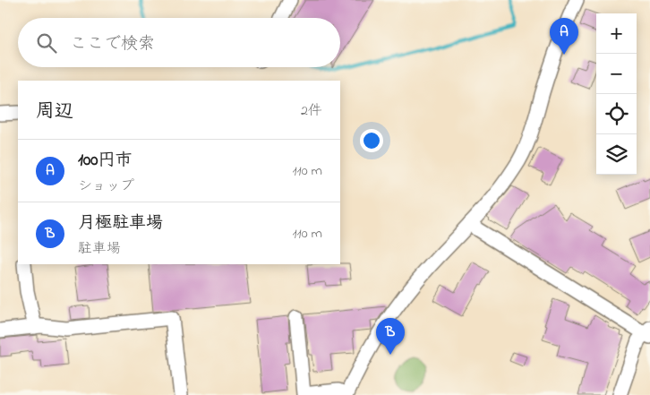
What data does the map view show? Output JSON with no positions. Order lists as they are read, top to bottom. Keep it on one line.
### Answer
{"page":{"map_buttons":["+","−"],"pins":["A","B"],"search":"ここで検索","heading":["周辺","2件"],"list":[{"mark":"A","name":"100円市","note":"ショップ","value":"110 m"},{"mark":"B","name":"月極駐車場","note":"駐車場","value":"110 m"}]}}
